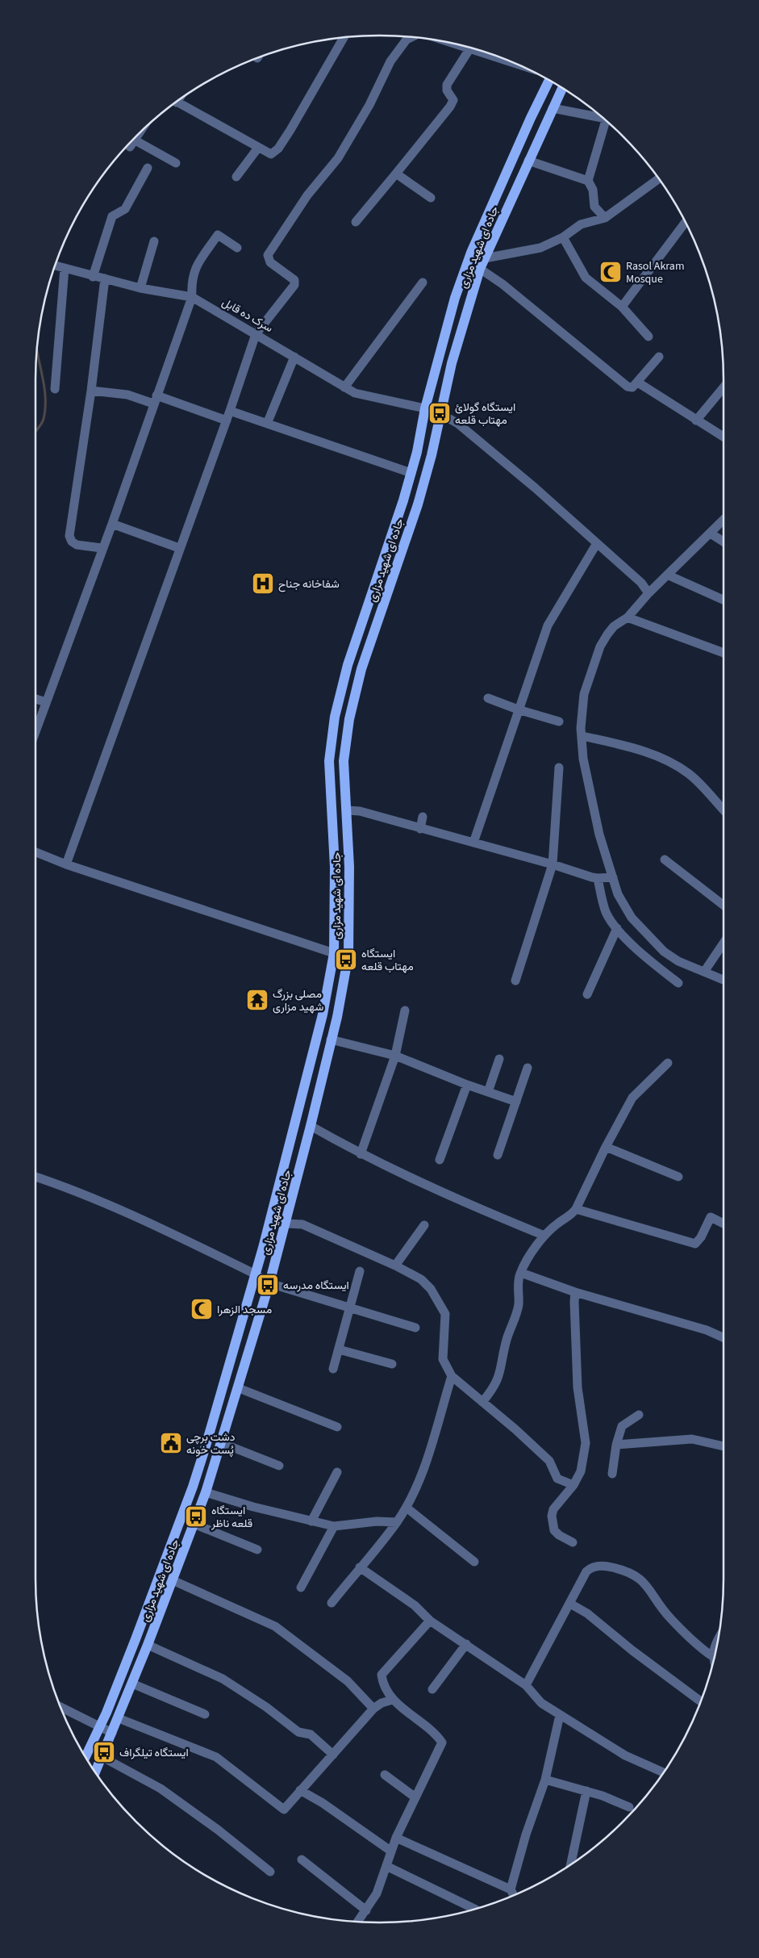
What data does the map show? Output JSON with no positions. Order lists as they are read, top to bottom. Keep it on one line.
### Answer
{"streets":{"main road":["جاده ای شهید مزاری"],"street":["سرک ده قابل"]},"crossings":[["جاده ای شهید مزاری","سرک ده قابل"]],"places":{"mosque":["Rasol Akram Mosque","مسجد الزهرا"],"bus stop":["ایستگاه گولائ مهتاب قلعه","ایستگاه مهتاب قلعه","ایستگاه مدرسه","ایستگاه قلعه ناظر","ایستگاه تیلگراف"],"hospital":["شفاخانه جناح"],"temple":["مصلی بزرگ شهید مزاری"],"public building":["دشت برچی پُست خونه"]}}
